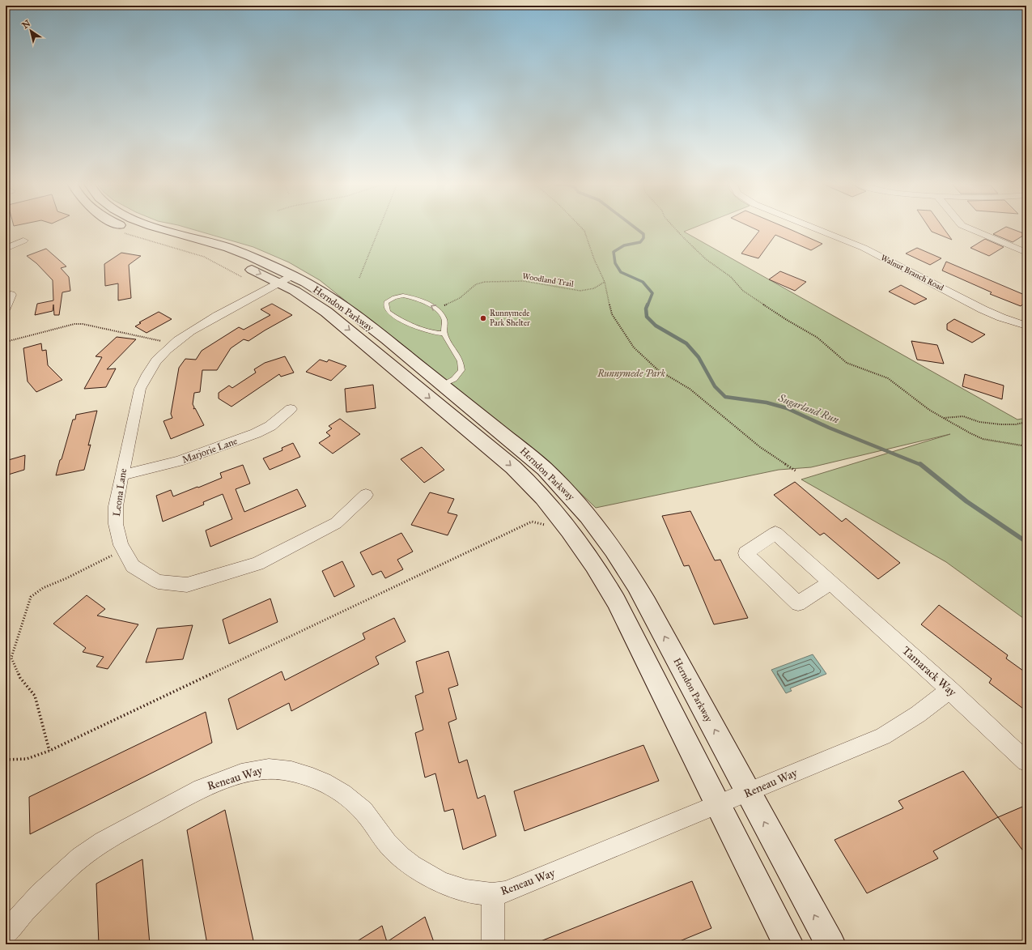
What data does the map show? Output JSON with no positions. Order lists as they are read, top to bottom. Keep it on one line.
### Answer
{"streets":{"main road":["Herndon Parkway"],"street":["Walnut Branch Road","Marjorie Lane","Leona Lane","Tamarack Way","Reneau Way"],"path":["Woodland Trail"]},"crossings":[["Herndon Parkway","Leona Lane"],["Herndon Parkway","Reneau Way"],["Marjorie Lane","Leona Lane"],["Tamarack Way","Reneau Way"]],"water":["Sugarland Run"],"parks":["Runnymede Park"],"places":["Runnymede Park Shelter"],"north":"top left"}
